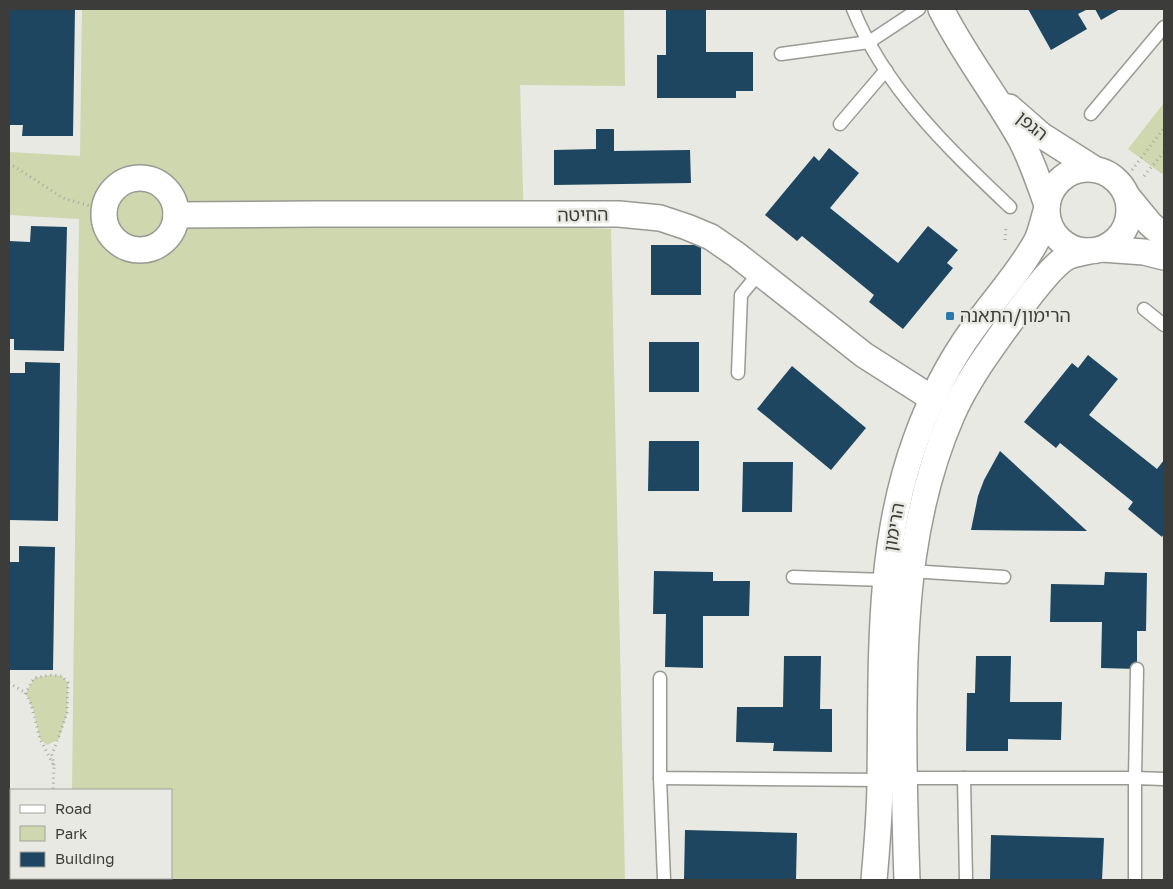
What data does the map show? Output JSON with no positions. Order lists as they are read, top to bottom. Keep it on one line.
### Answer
{"streets":{"street":["הגפן","החיטה","הרימון"]},"crossings":[["הגפן","הרימון"],["החיטה","הרימון"]],"places":{"transit":["הרימון/התאנה"]},"legend":["Road","Park","Building"]}
